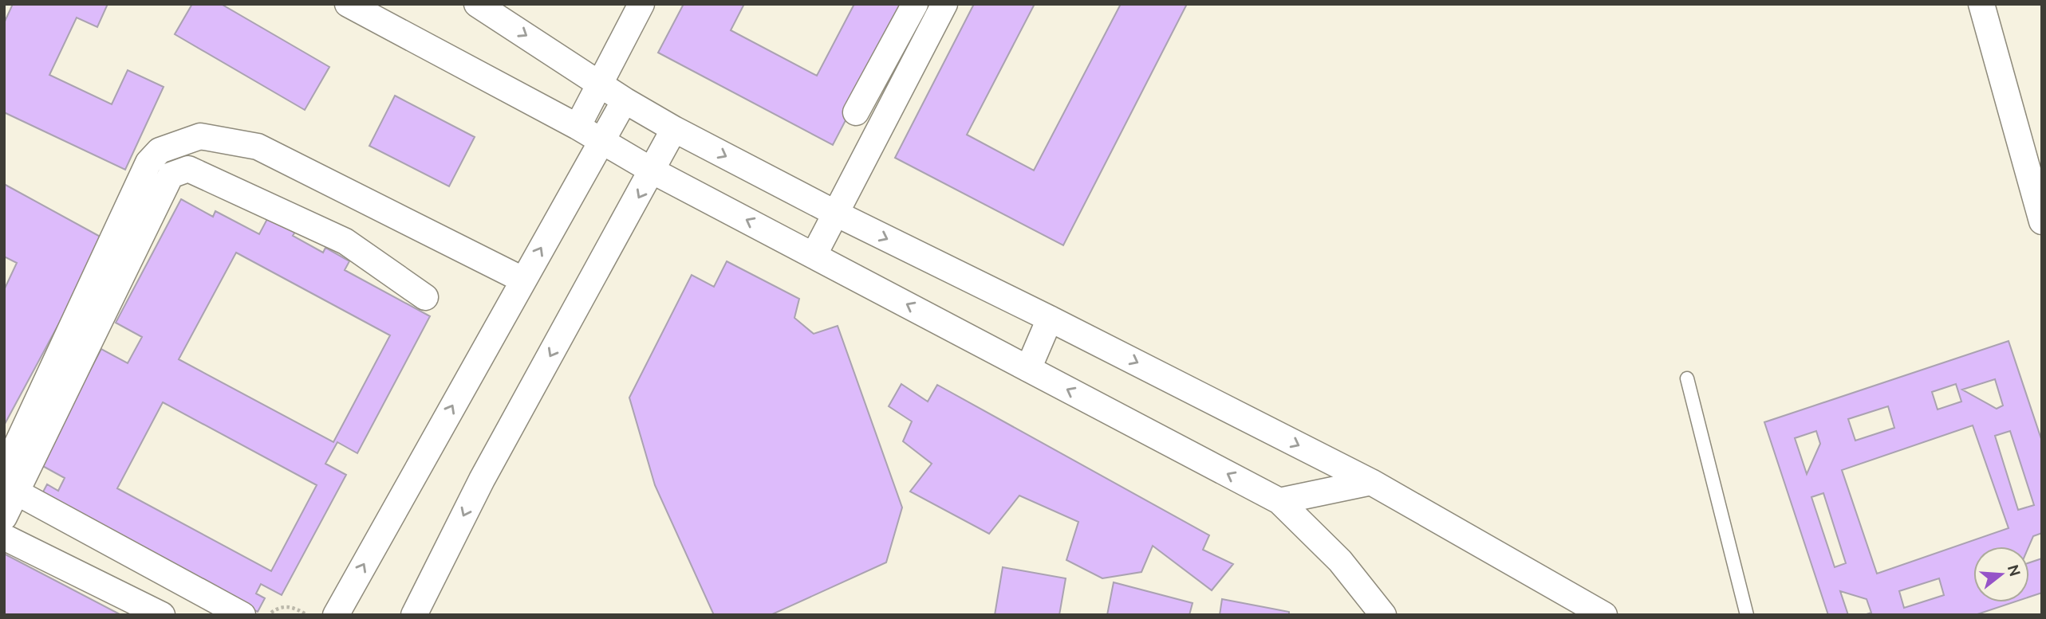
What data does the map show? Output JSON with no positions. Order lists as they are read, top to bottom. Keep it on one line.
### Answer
{"north":"right"}
